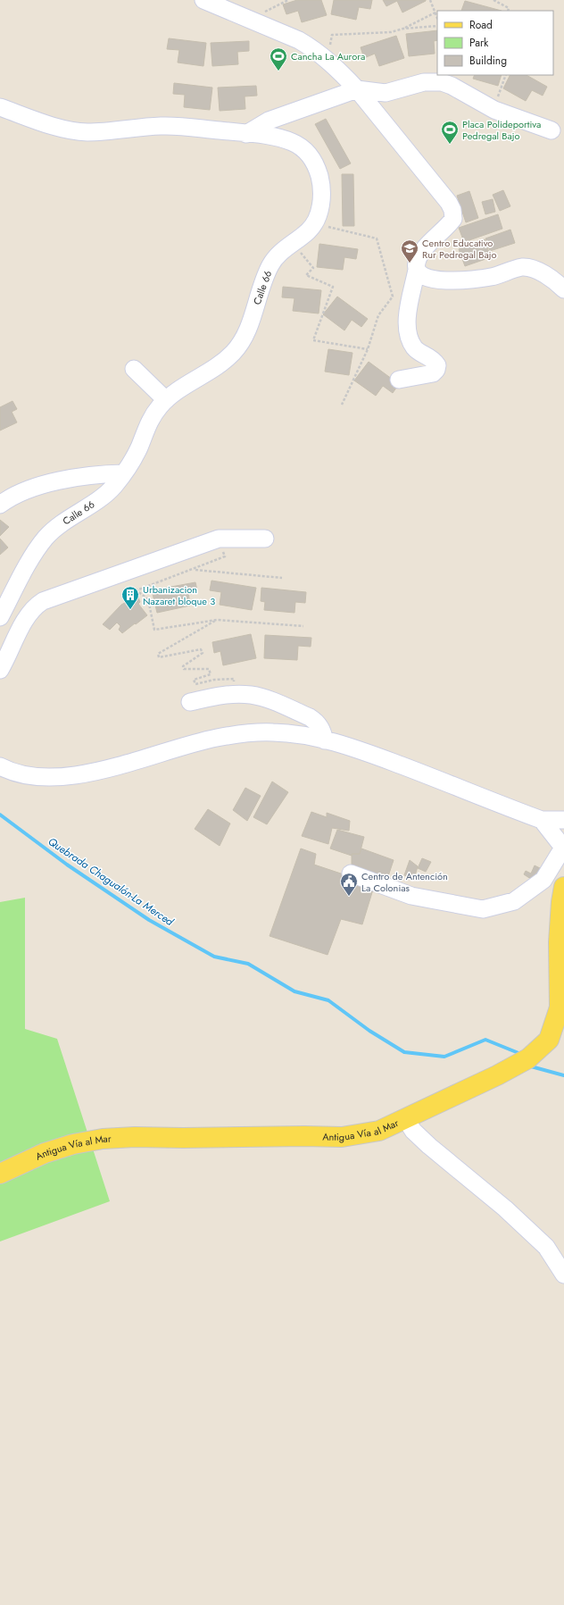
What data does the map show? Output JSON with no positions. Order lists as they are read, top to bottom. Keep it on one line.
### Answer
{"streets":{"main road":["Antigua Vía al Mar"],"street":["Calle 66"]},"water":["Quebrada Chagualón-La Merced"],"places":{"sports":["Cancha La Aurora","Placa Polideportiva Pedregal Bajo"],"school or university":["Centro Educativo Rur Pedregal Bajo"],"building":["Urbanizacion Nazaret bloque 3"],"public building":["Centro de Antención La Colonias"]},"legend":["Road","Park","Building"]}
